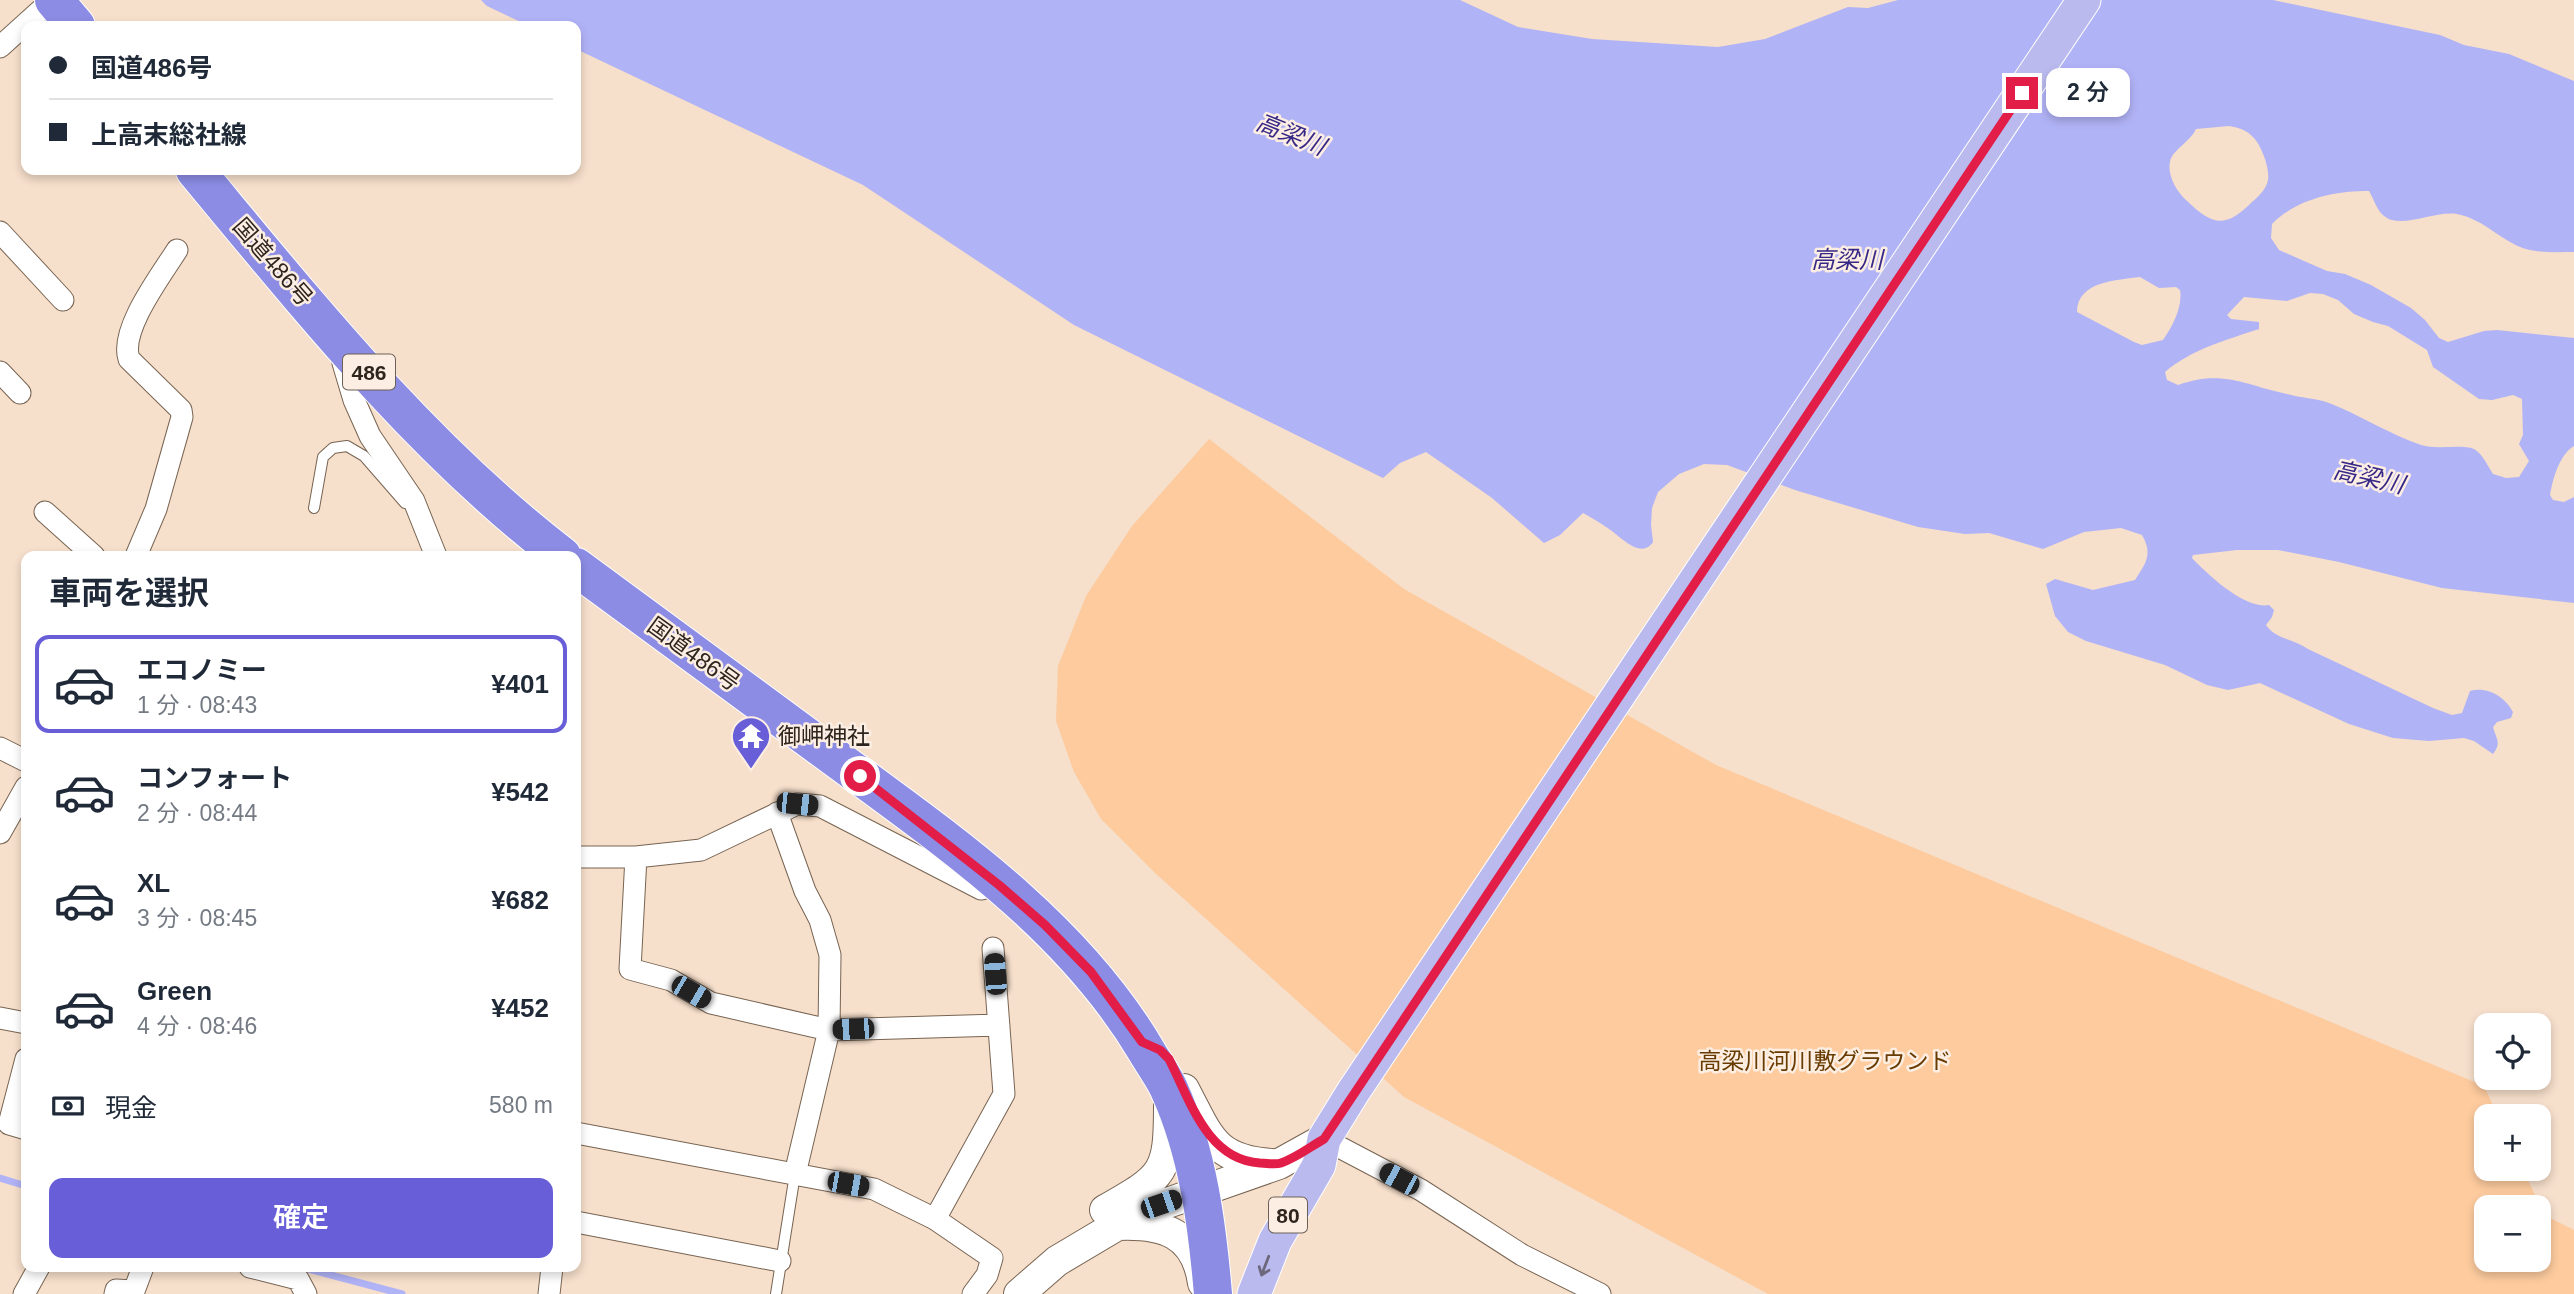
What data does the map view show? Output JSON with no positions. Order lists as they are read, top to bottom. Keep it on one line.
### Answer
{"streets":{"highway":["国道486号","486"],"main road":["80"]},"water":["高梁川"],"parks":["高梁川河川敷グラウンド"],"places":{"temple":["御岬神社"]},"page":{"banner":["国道486号","上高末総社線"],"bubble":"2 分","heading":"車両を選択","list":[{"name":"エコノミー","note":"1 分 · 08:43","value":"¥401"},{"name":"コンフォート","note":"2 分 · 08:44","value":"¥542"},{"name":"XL","note":"3 分 · 08:45","value":"¥682"},{"name":"Green","note":"4 分 · 08:46","value":"¥452"}],"map_buttons":["+","−"],"pay":["現金","580 m"],"buttons":"確定"}}
